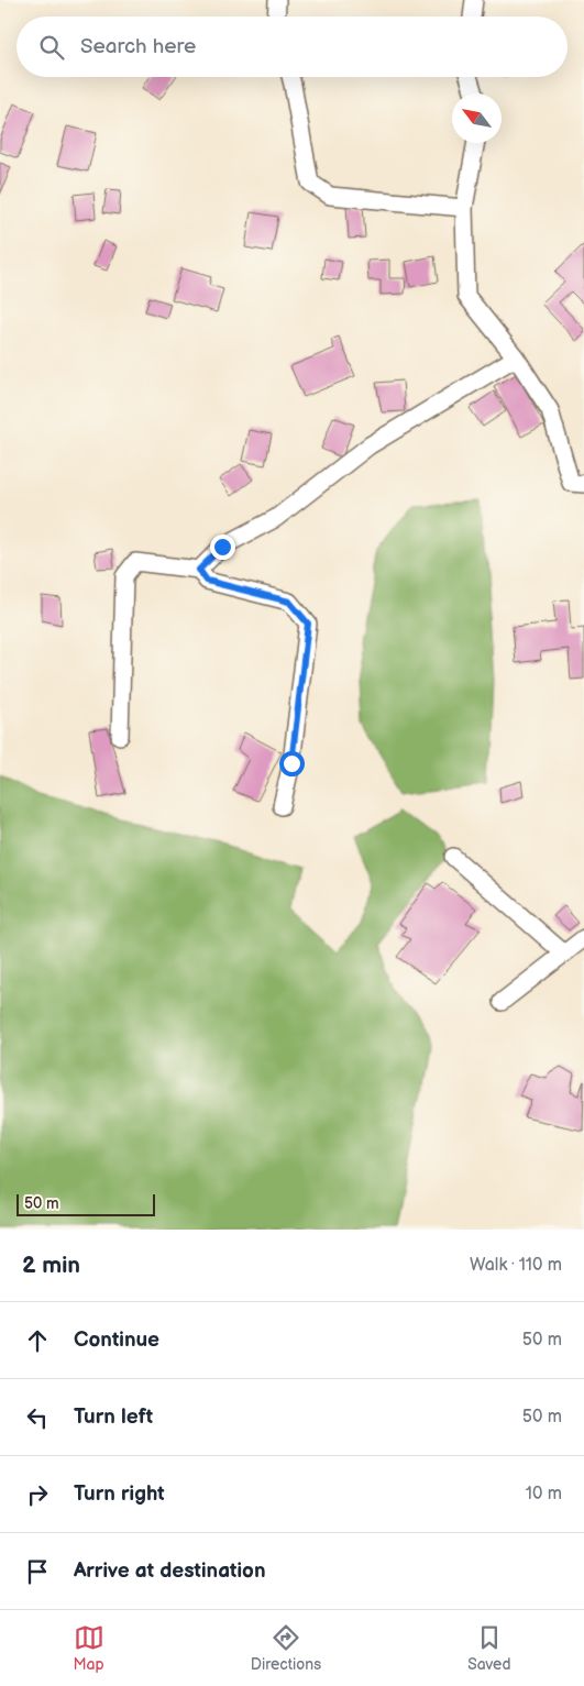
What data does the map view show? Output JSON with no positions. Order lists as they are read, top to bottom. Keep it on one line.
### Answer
{"scale_bar":"50 m","north":"top left","page":{"search":"Search here","scale":"50 m","heading":["2 min","Walk · 110 m"],"list":[["Continue","50 m"],["Turn left","50 m"],["Turn right","10 m"],"Arrive at destination"],"nav":["Map","Directions","Saved"]}}
